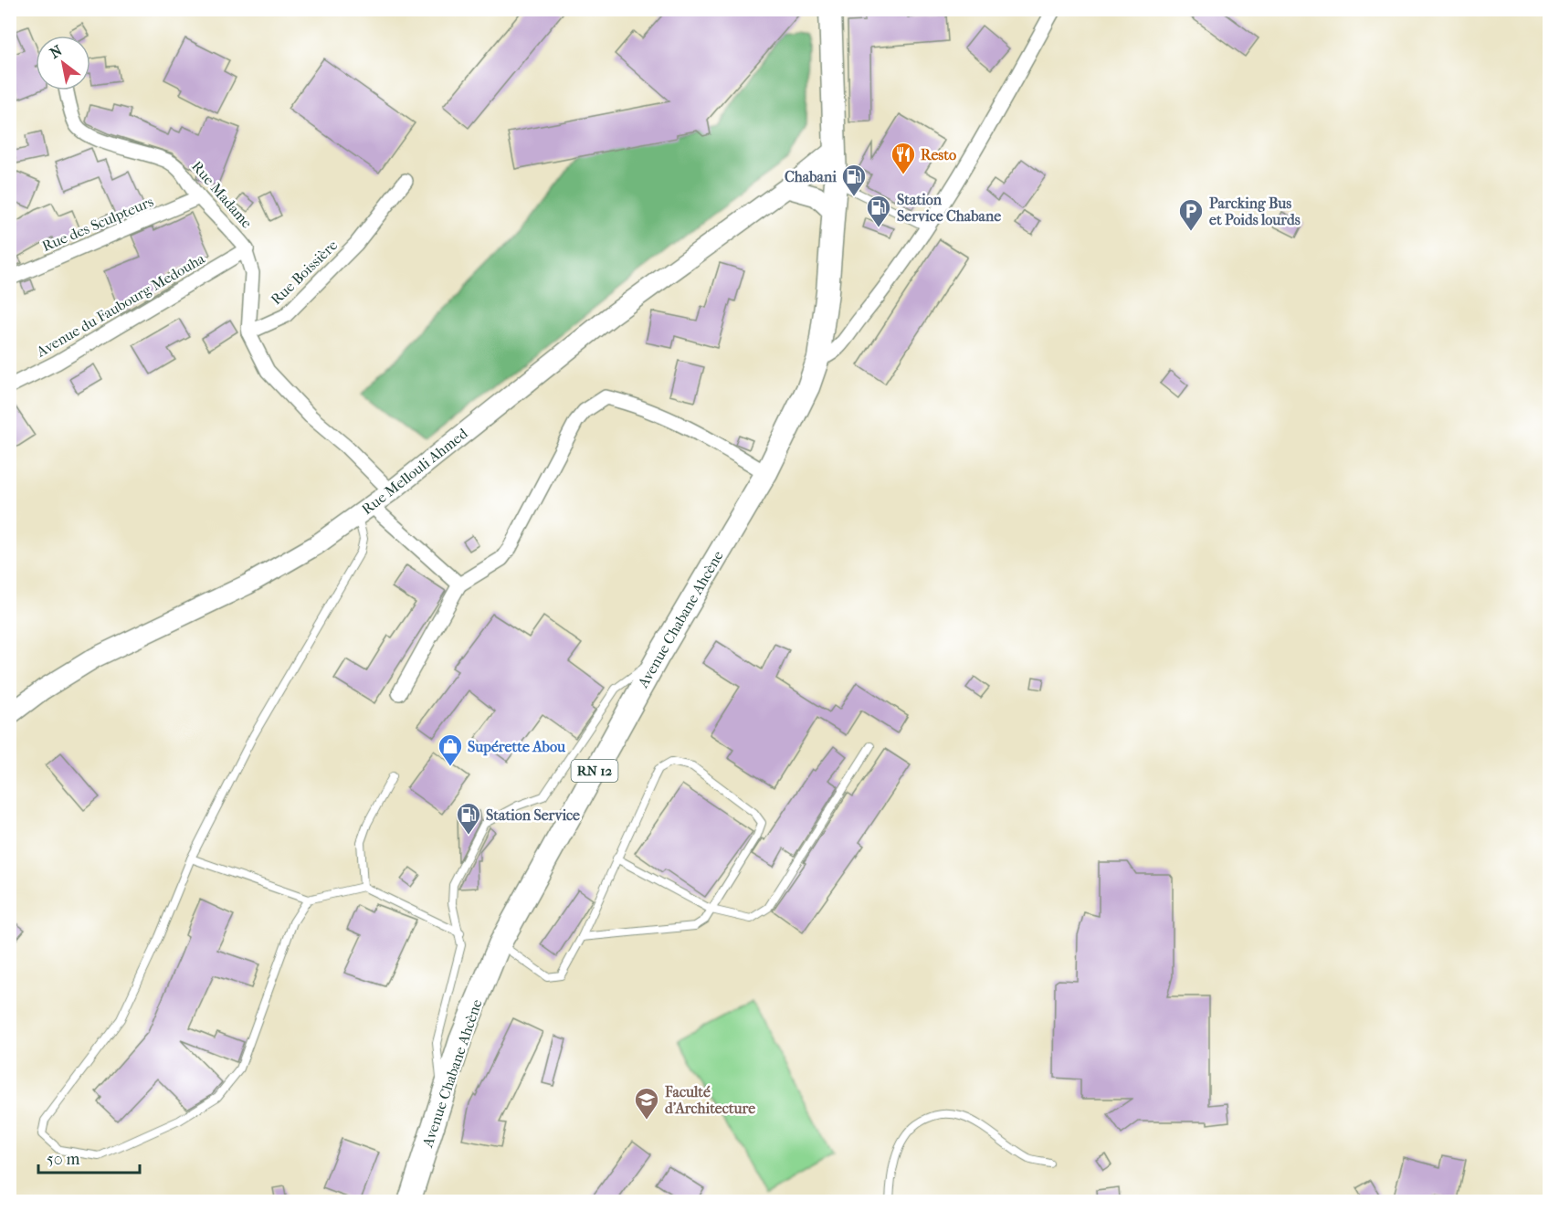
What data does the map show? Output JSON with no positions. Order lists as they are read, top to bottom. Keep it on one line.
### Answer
{"streets":{"main road":["Avenue Chabane Ahcène","RN 12"],"street":["Rue Madame","Rue des Sculpteurs","Rue Boissière","Avenue du Faubourg Medouha","Rue Mellouli Ahmed"]},"crossings":[["Rue Madame","Rue des Sculpteurs"],["Rue Madame","Rue Boissière"],["Rue Madame","Avenue du Faubourg Medouha"],["Rue Mellouli Ahmed","Avenue Chabane Ahcène"]],"places":{"restaurant":["Resto"],"fuel station":["Chabani","Station Service Chabane","Station Service"],"parking":["Parcking Bus et Poids lourds"],"shop":["Supérette Abou"],"school or university":["Faculté d'Architecture"]},"scale_bar":"50 m","north":"top left"}
